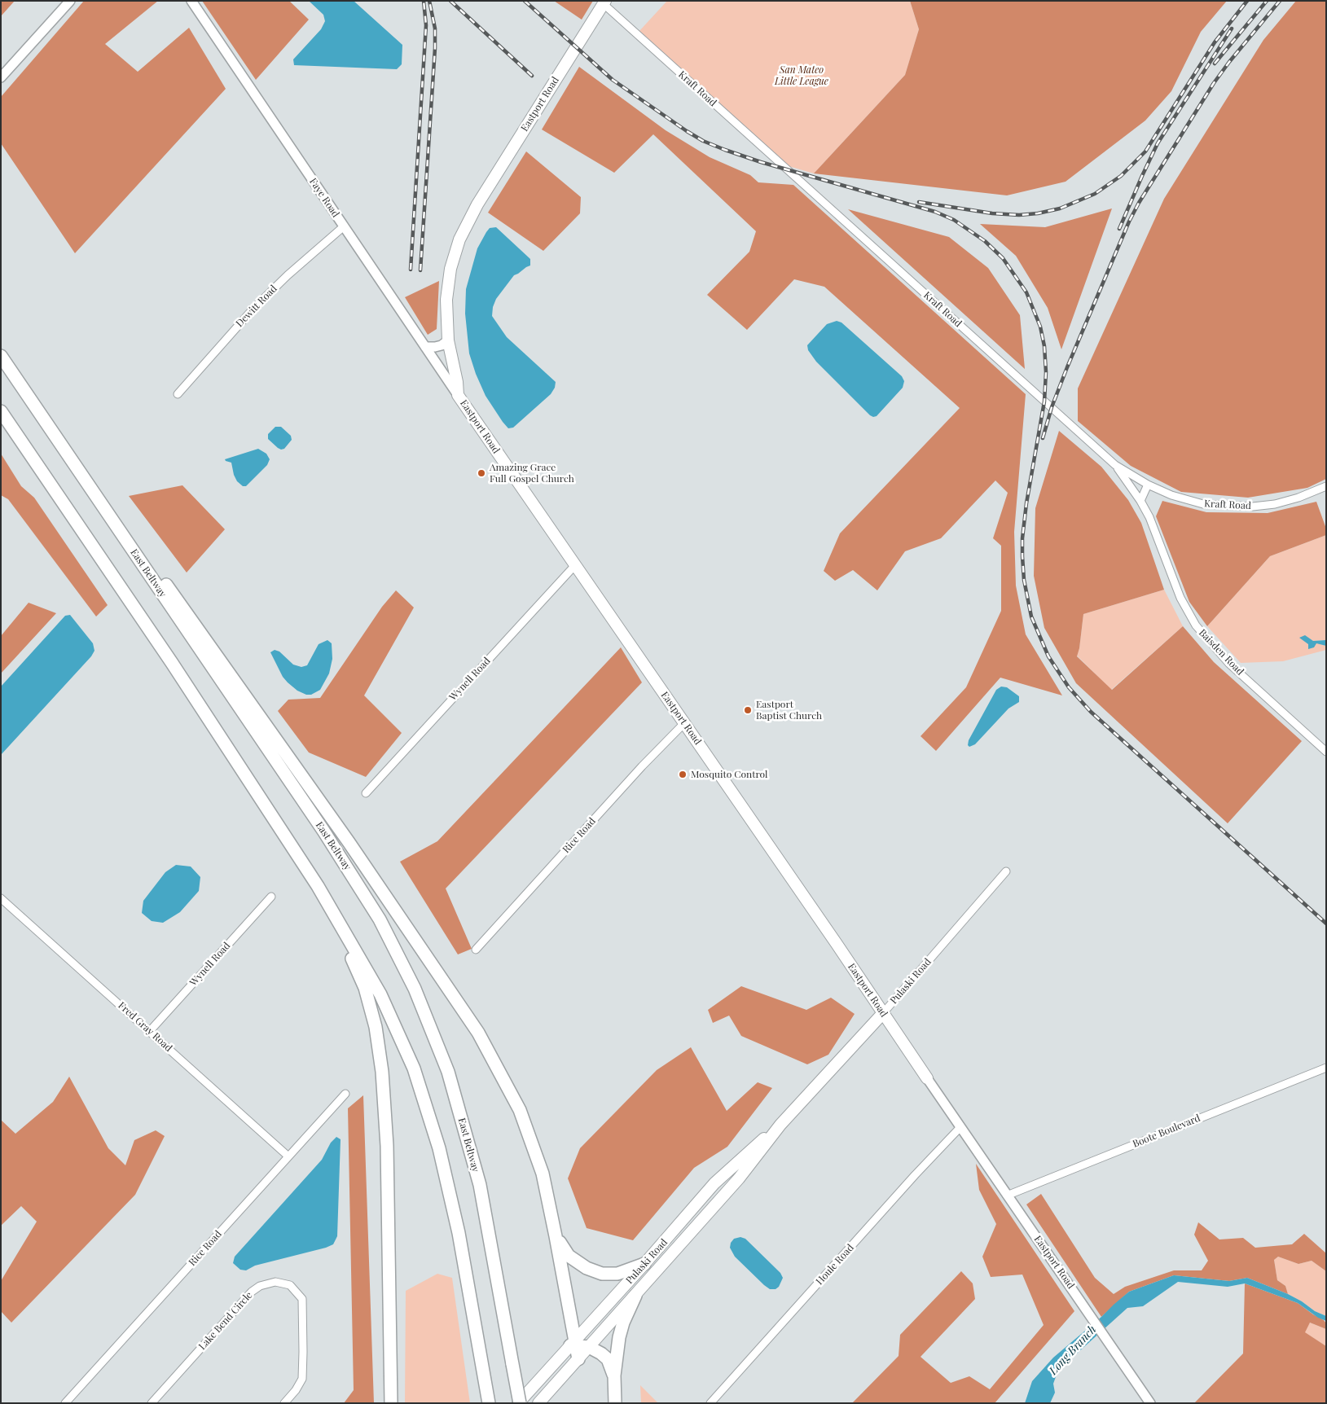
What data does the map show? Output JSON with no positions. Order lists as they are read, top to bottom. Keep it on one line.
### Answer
{"streets":{"highway":["East Beltway"],"main road":["Eastport Road","Pulaski Road"],"street":["Kraft Road","Faye Road","Dewitt Road","Baisden Road","Wynell Road","Rice Road","Fred Gray Road","Boote Boulevard","Houle Road","Lake Bend Circle"]},"crossings":[["Kraft Road","Eastport Road"],["Kraft Road","Baisden Road"],["Eastport Road","Faye Road"],["Eastport Road","Wynell Road"],["Eastport Road","Rice Road"],["Eastport Road","Pulaski Road"],["Eastport Road","Boote Boulevard"],["Eastport Road","Houle Road"],["Faye Road","Dewitt Road"],["East Beltway","Pulaski Road"],["Wynell Road","Fred Gray Road"],["Rice Road","Fred Gray Road"]],"water":["Long Branch"],"parks":["San Mateo Little League"],"places":["Amazing Grace Full Gospel Church","Eastport Baptist Church","Mosquito Control"]}
